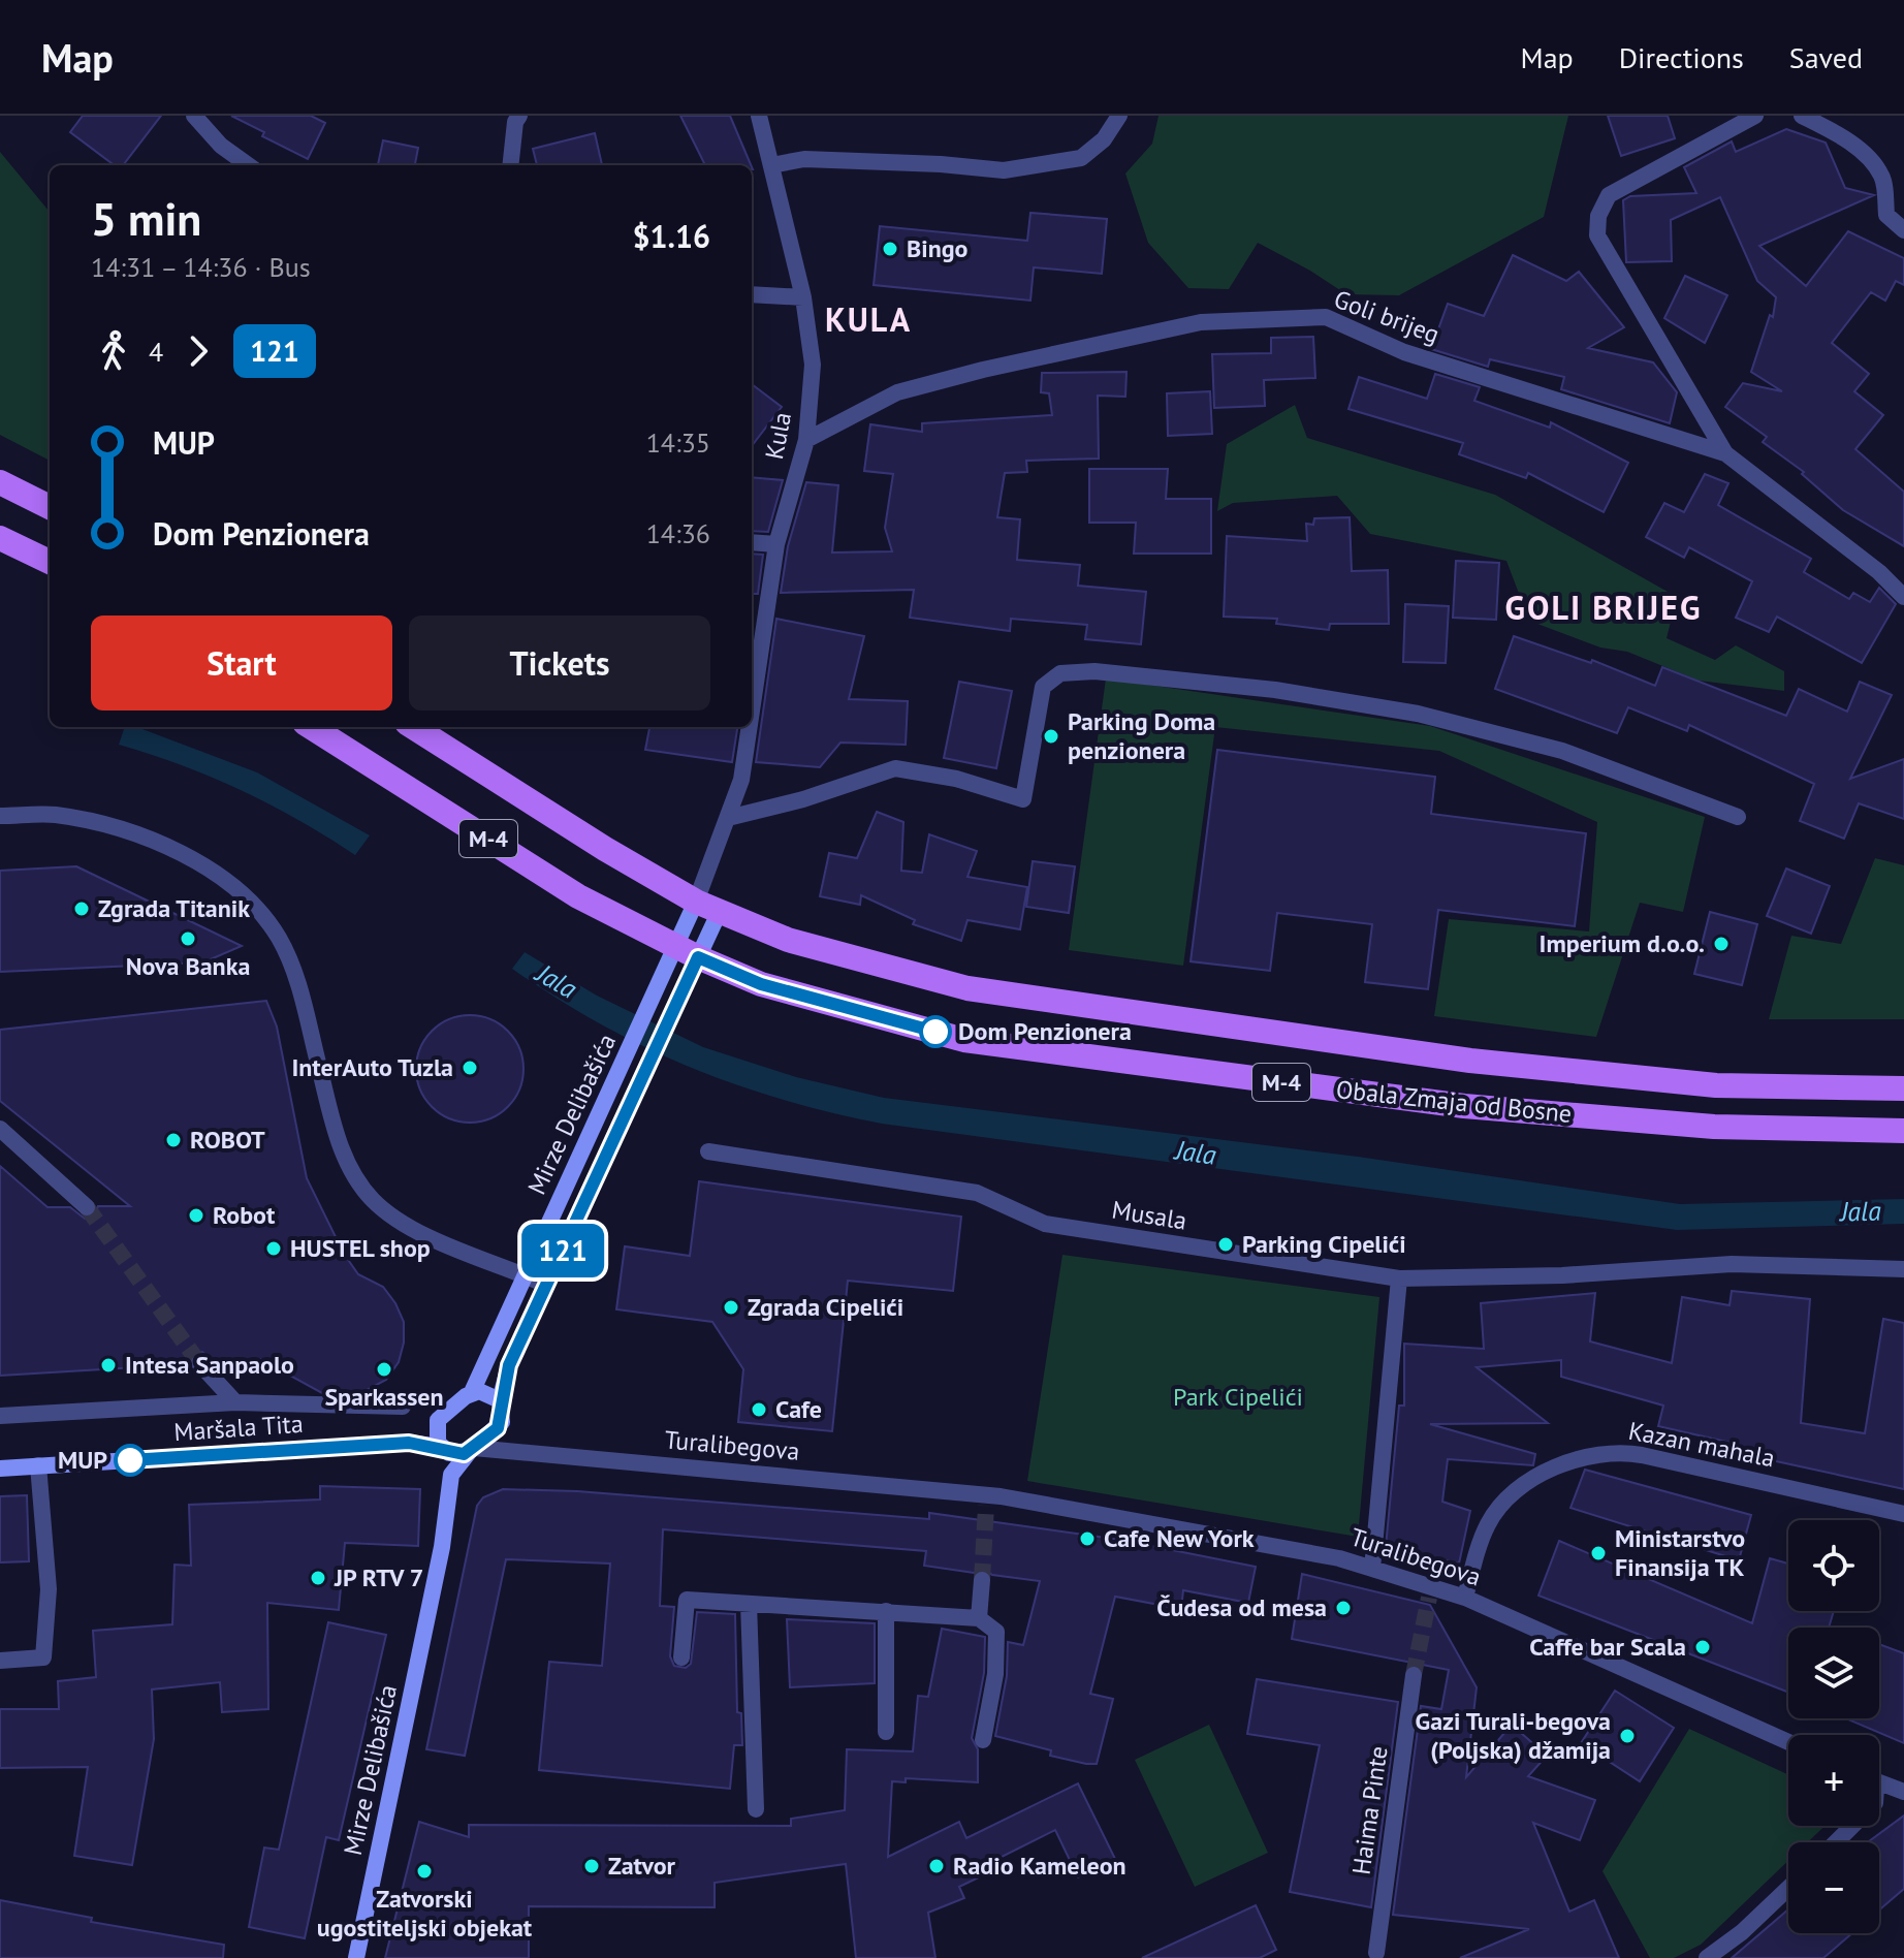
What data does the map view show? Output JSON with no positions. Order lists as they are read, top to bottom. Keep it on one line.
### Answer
{"streets":{"main road":["M-4","Obala Zmaja od Bosne","Mirze Delibašića","Maršala Tita"],"street":["Goli brijeg","Kula","Musala","Kazan mahala","Turalibegova","Haima Pinte"]},"crossings":[["Goli brijeg","Kula"],["Kula","M-4"],["Kula","Obala Zmaja od Bosne"],["Kula","Mirze Delibašića"],["M-4","Obala Zmaja od Bosne"],["M-4","Mirze Delibašića"],["Obala Zmaja od Bosne","Mirze Delibašića"],["Mirze Delibašića","Maršala Tita"],["Mirze Delibašića","Turalibegova"],["Maršala Tita","Turalibegova"],["Kazan mahala","Turalibegova"]],"districts":["KULA","GOLI BRIJEG"],"water":["Jala"],"parks":["Park Cipelići"],"places":["Bingo","Parking Doma penzionera","Zgrada Titanik","Nova Banka","Imperium d.o.o.","Dom Penzionera","InterAuto Tuzla","ROBOT","Robot","Parking Cipelići","HUSTEL shop","Zgrada Cipelići","Intesa Sanpaolo","Sparkassen","Cafe","MUP","Cafe New York","Ministarstvo Finansija TK","JP RTV 7","Čudesa od mesa","Caffe bar Scala","Gazi Turali-begova (Poljska) džamija","Zatvor","Radio Kameleon","Zatvorski ugostiteljski objekat"],"lines":["bus line 121"],"page":{"header":"Map","nav":["Map","Directions","Saved"],"on_map":"121","heading":["5 min","14:31 – 14:36 · Bus","$1.16"],"legs":["4","121"],"list":[{"name":"MUP","value":"14:35"},{"name":"Dom Penzionera","value":"14:36"}],"buttons":["Start","Tickets"],"map_buttons":["+","−"]}}
